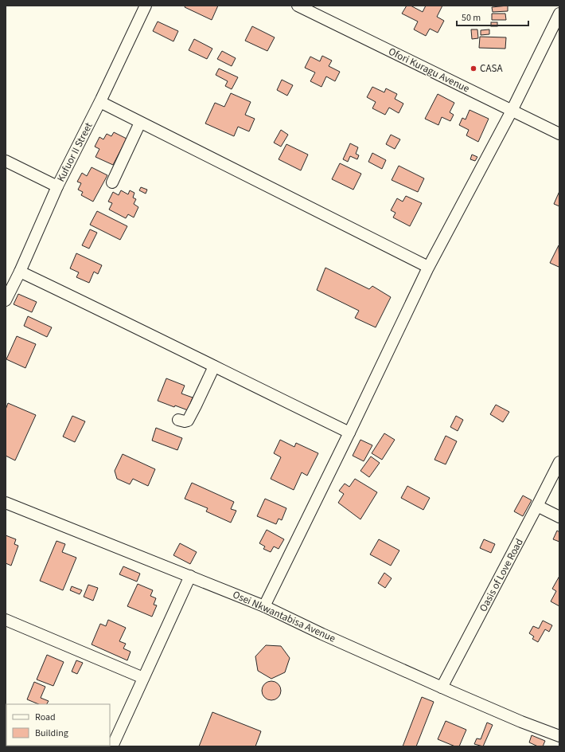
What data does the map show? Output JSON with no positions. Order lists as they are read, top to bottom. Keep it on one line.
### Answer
{"streets":{"street":["Ofori Kuragu Avenue","Kufuor II Street","Oasis of Love Road","Osei Nkwantabisa Avenue"]},"crossings":[["Oasis of Love Road","Osei Nkwantabisa Avenue"]],"places":["CASA"],"legend":["Road","Building"],"scale_bar":"50 m"}
